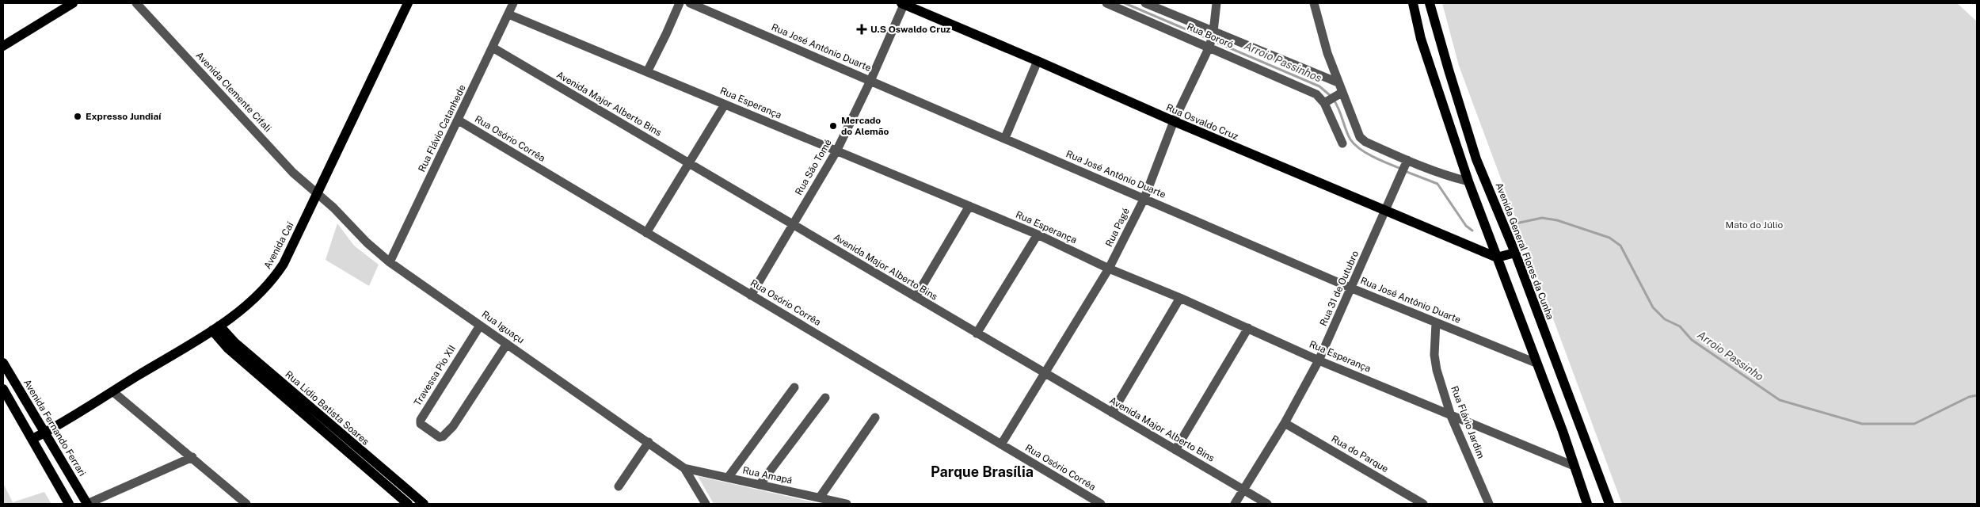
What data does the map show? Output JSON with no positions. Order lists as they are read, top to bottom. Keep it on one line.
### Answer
{"streets":{"main road":["Rua Osvaldo Cruz","Avenida Caí","Avenida General Flores da Cunha","Rua Lídio Batista Soares","Avenida Fernando Ferrari"],"street":["Rua Bororó","Rua José Antônio Duarte","Avenida Clemente Cifali","Rua Esperança","Avenida Major Alberto Bins","Rua Flávio Catanhede","Rua Osório Corrêa","Rua São Tomé","Rua Pagé","Rua 31 de Outubro","Rua Iguaçu","Travessa Pio XII","Rua Flávio Jardim","Rua do Parque","Rua Amapá"]},"crossings":[["Rua Bororó","Rua Pagé"],["Rua José Antônio Duarte","Rua São Tomé"],["Rua José Antônio Duarte","Rua Pagé"],["Rua José Antônio Duarte","Rua 31 de Outubro"],["Rua José Antônio Duarte","Rua Flávio Jardim"],["Avenida Clemente Cifali","Avenida Caí"],["Avenida Clemente Cifali","Rua Iguaçu"],["Rua Esperança","Rua Flávio Catanhede"],["Rua Esperança","Rua São Tomé"],["Rua Esperança","Rua Pagé"],["Rua Esperança","Rua 31 de Outubro"],["Rua Esperança","Rua Flávio Jardim"],["Avenida Major Alberto Bins","Rua Flávio Catanhede"],["Avenida Major Alberto Bins","Rua São Tomé"],["Avenida Major Alberto Bins","Rua Pagé"],["Avenida Major Alberto Bins","Rua 31 de Outubro"],["Rua Osvaldo Cruz","Rua São Tomé"],["Rua Osvaldo Cruz","Rua Pagé"],["Rua Osvaldo Cruz","Rua 31 de Outubro"],["Rua Flávio Catanhede","Rua Osório Corrêa"],["Rua Flávio Catanhede","Rua Iguaçu"],["Rua Osório Corrêa","Rua São Tomé"],["Rua Osório Corrêa","Rua Pagé"],["Avenida Caí","Rua Iguaçu"],["Avenida Caí","Rua Lídio Batista Soares"],["Avenida Caí","Avenida Fernando Ferrari"],["Rua 31 de Outubro","Rua do Parque"],["Rua Iguaçu","Travessa Pio XII"],["Rua Iguaçu","Rua Amapá"]],"districts":["Parque Brasília"],"water":["Arroio Passinhos","Arroio Passinho"],"parks":["Mato do Júlio"],"places":{"health":["U.S Oswaldo Cruz"],"other":["Expresso Jundiaí","Mercado do Alemão"]}}
